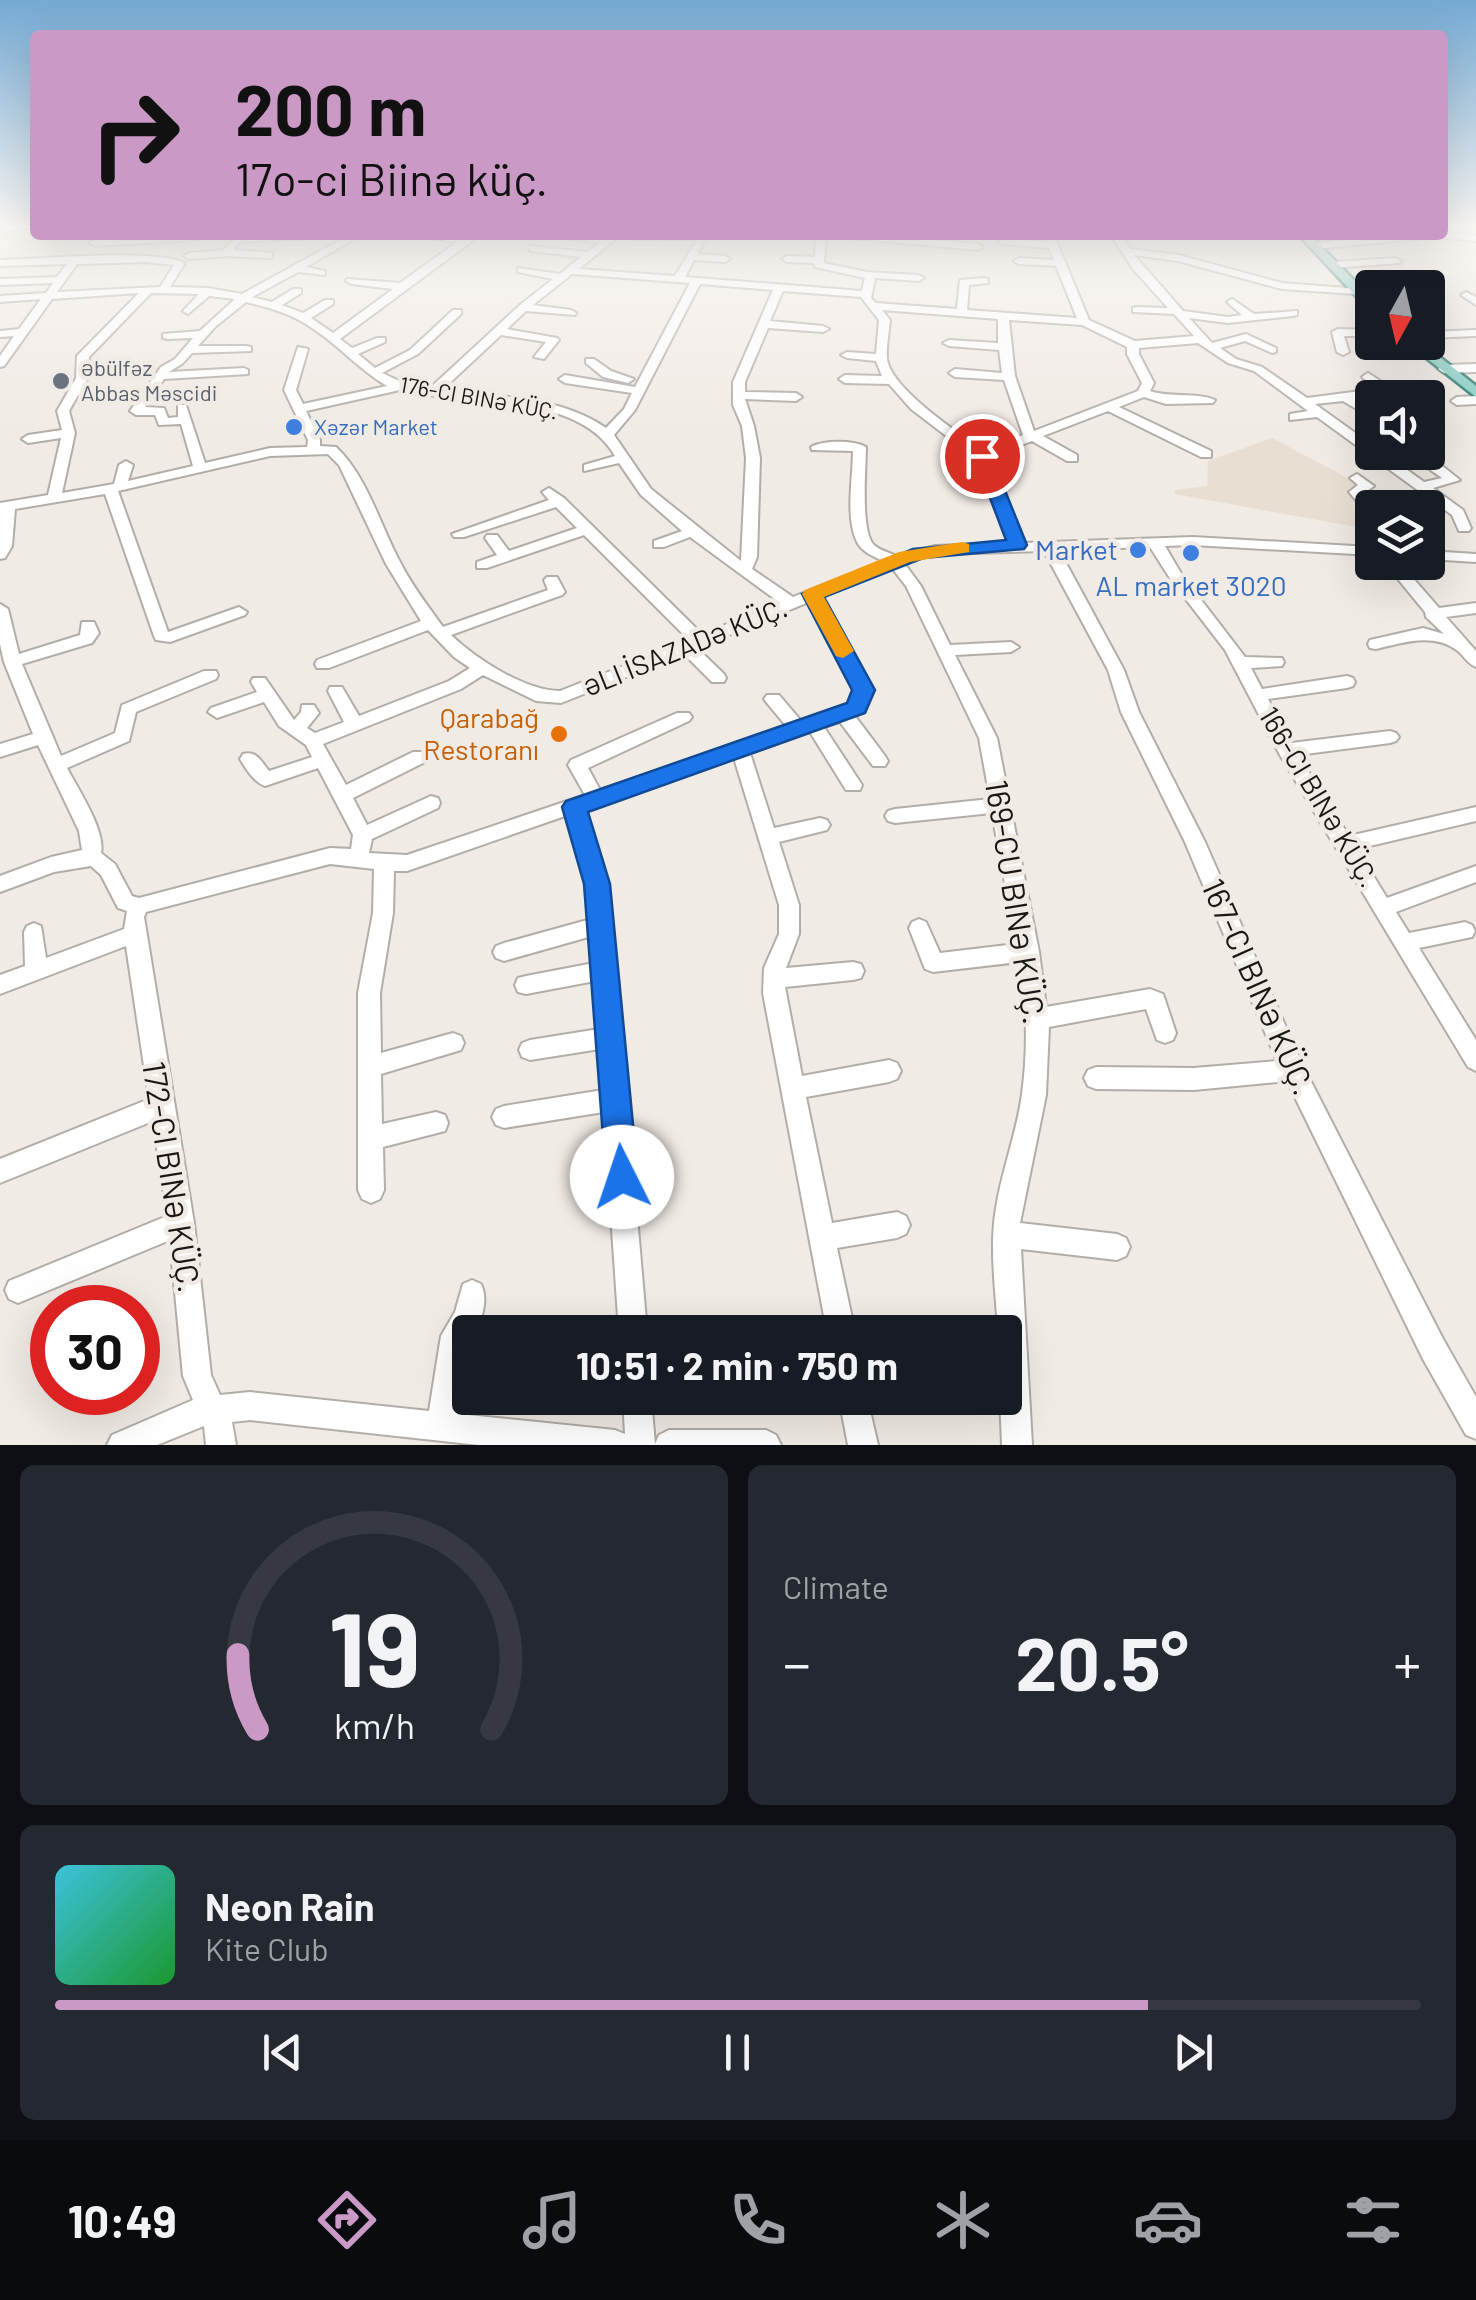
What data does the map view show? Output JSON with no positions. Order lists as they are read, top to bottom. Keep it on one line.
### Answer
{"streets":{"street":["ƏLI İSAZADƏ KÜÇ.","169-CU BINƏ KÜÇ.","167-CI BINƏ KÜÇ.","172-CI BINƏ KÜÇ."]},"crossings":[["ƏLI İSAZADƏ KÜÇ.","169-CU BINƏ KÜÇ."],["ƏLI İSAZADƏ KÜÇ.","167-CI BINƏ KÜÇ."]],"places":["Əbülfəz Abbas Məscidi","Xəzər Market","Market","AL market 3020","Qarabağ Restoranı"],"north":"bottom","page":{"turn":["200 m","17o-ci Biinə küç."],"limit":"30","trip":"10:51 · 2 min · 750 m","tile":"Climate","heat":["−","20.5°","+"],"song":["Neon Rain","Kite Club"],"tabs":"10:49","gauge":["19","km/h"]}}
